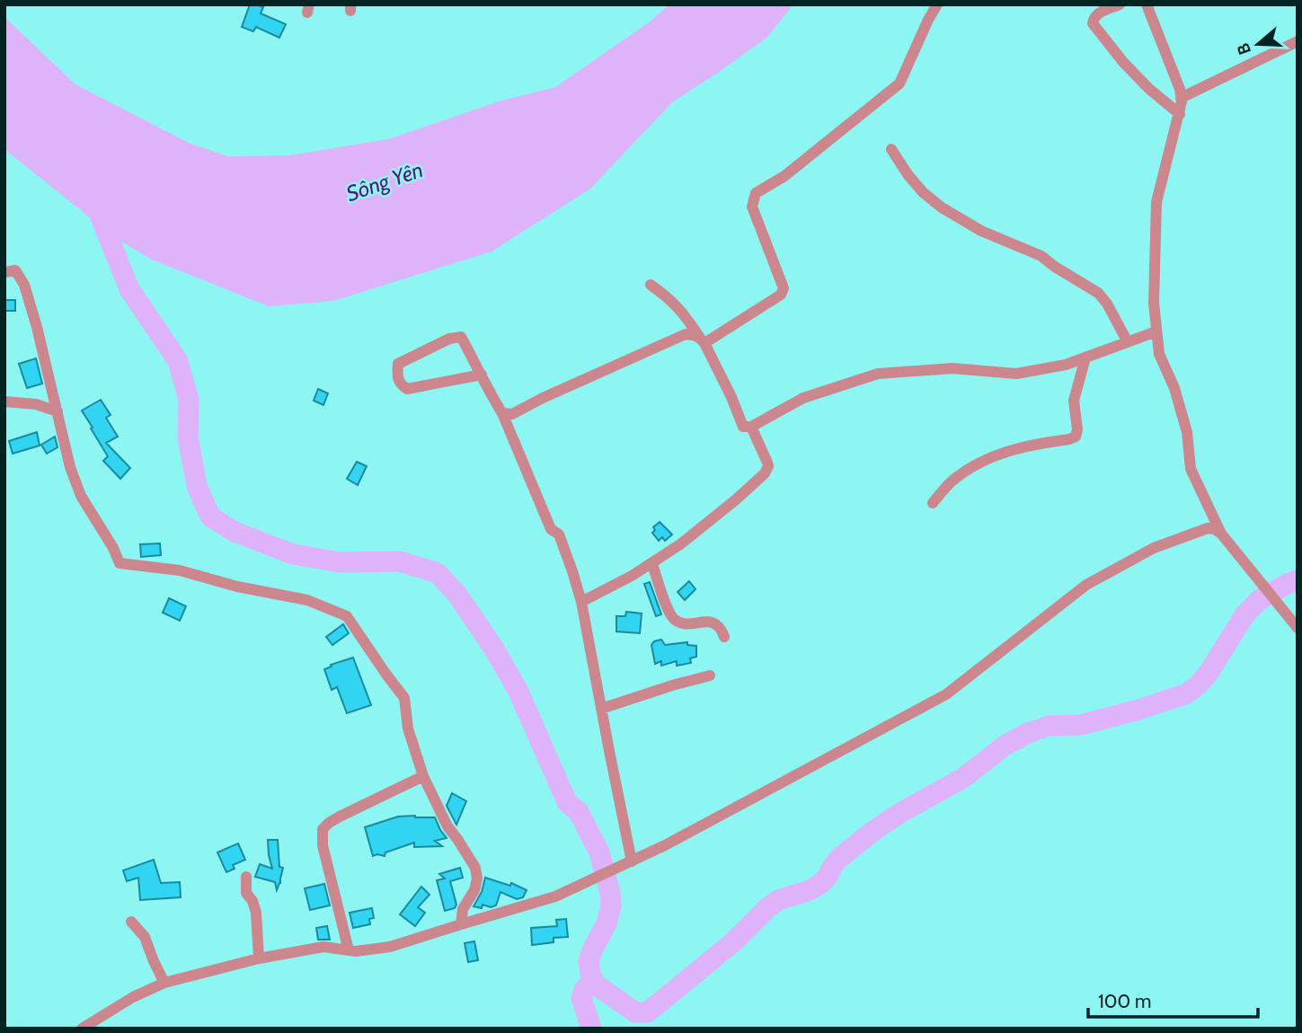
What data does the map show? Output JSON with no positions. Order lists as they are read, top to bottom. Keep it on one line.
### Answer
{"water":["Sông Yên"],"scale_bar":"100 m","north":"left"}
